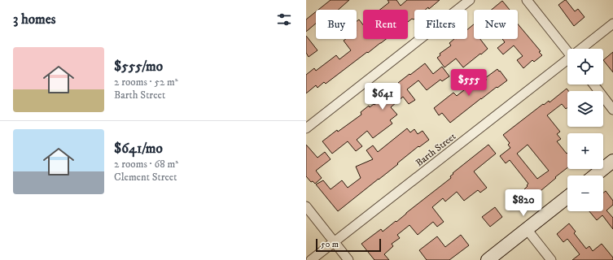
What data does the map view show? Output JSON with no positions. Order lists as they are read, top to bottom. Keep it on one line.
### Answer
{"streets":{"street":["Barth Street"]},"scale_bar":"50 m","page":{"heading":"3 homes","chip":["Buy","Rent","Filters","New"],"list":[{"name":"$555/mo","note":"2 rooms · 52 m² · Barth Street"},{"name":"$641/mo","note":"2 rooms · 68 m² · Clement Street"}],"map_buttons":["+","−"],"price":["$555","$641","$820"],"scale":"50 m"}}
